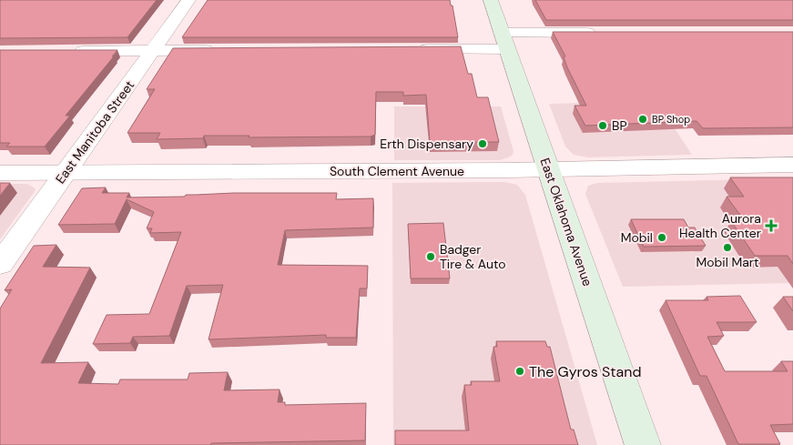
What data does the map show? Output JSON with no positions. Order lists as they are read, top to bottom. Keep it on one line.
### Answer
{"streets":{"main road":["East Oklahoma Avenue"],"street":["East Manitoba Street","South Clement Avenue"]},"crossings":[["East Manitoba Street","South Clement Avenue"],["South Clement Avenue","East Oklahoma Avenue"]],"places":{"other":["BP Shop","BP","Erth Dispensary","Mobil","Mobil Mart","Badger Tire & Auto","The Gyros Stand"],"health":["Aurora Health Center"]}}
